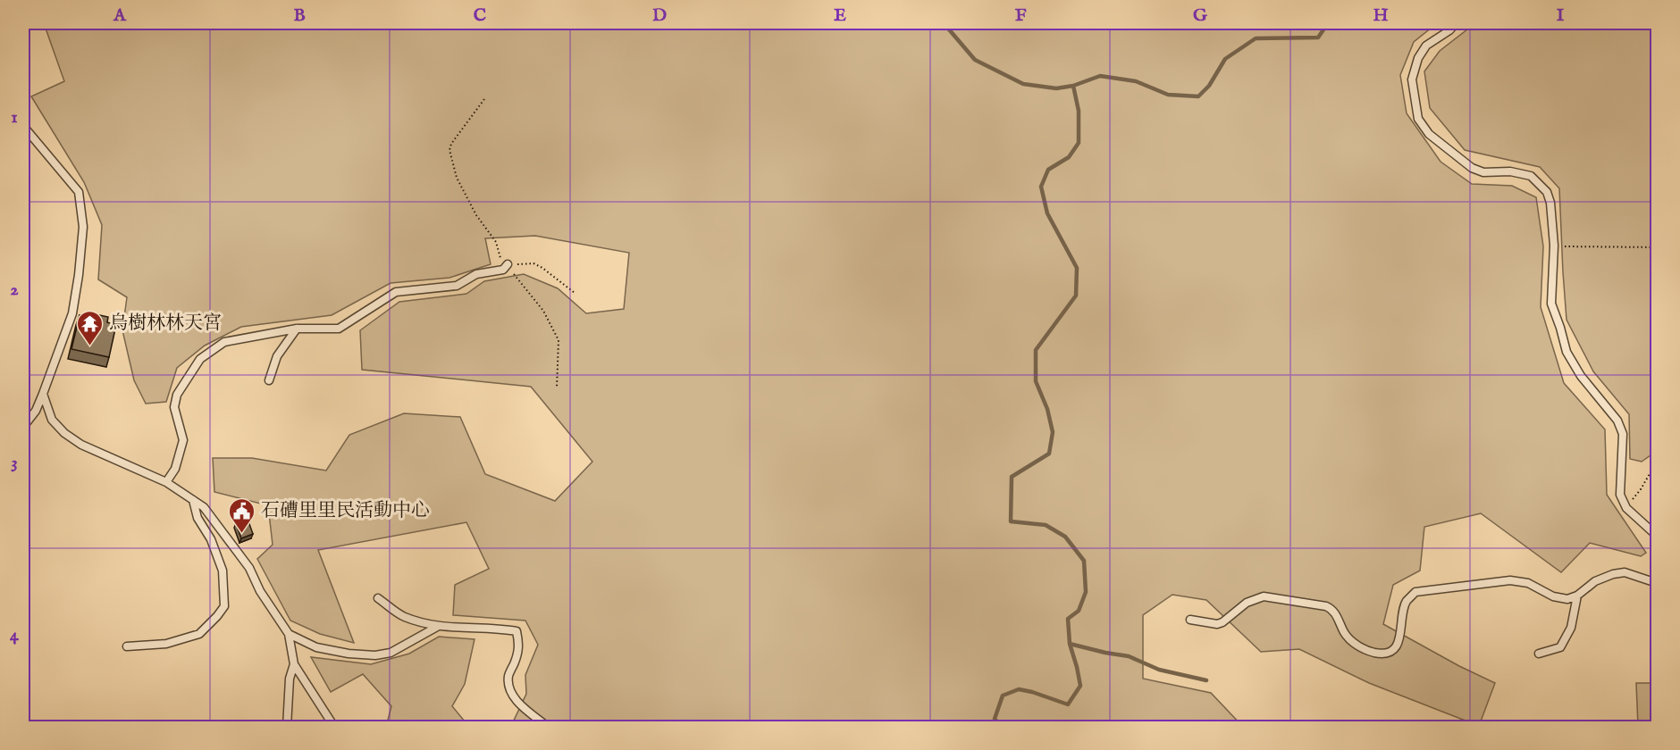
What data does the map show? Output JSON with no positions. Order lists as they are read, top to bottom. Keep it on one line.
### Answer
{"places":{"temple":["烏樹林林天宮"],"public building":["石𥕢里里民活動中心"]},"grid":{"columns":["A","B","C","D","E","F","G","H","I"],"rows":["1","2","3","4"]}}
